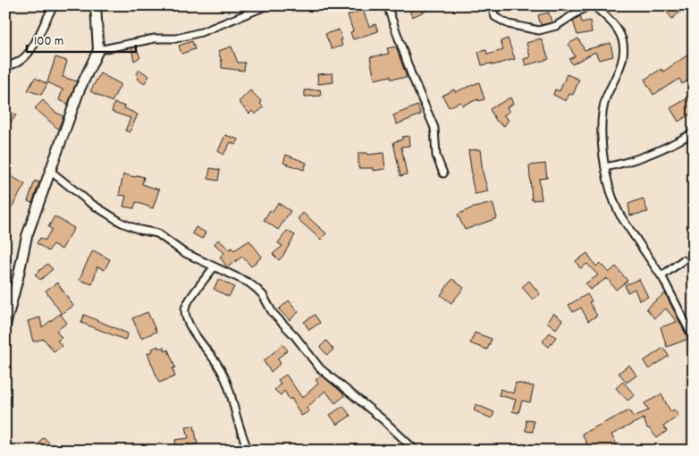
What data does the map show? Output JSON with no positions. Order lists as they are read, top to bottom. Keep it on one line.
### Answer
{"scale_bar":"100 m"}
